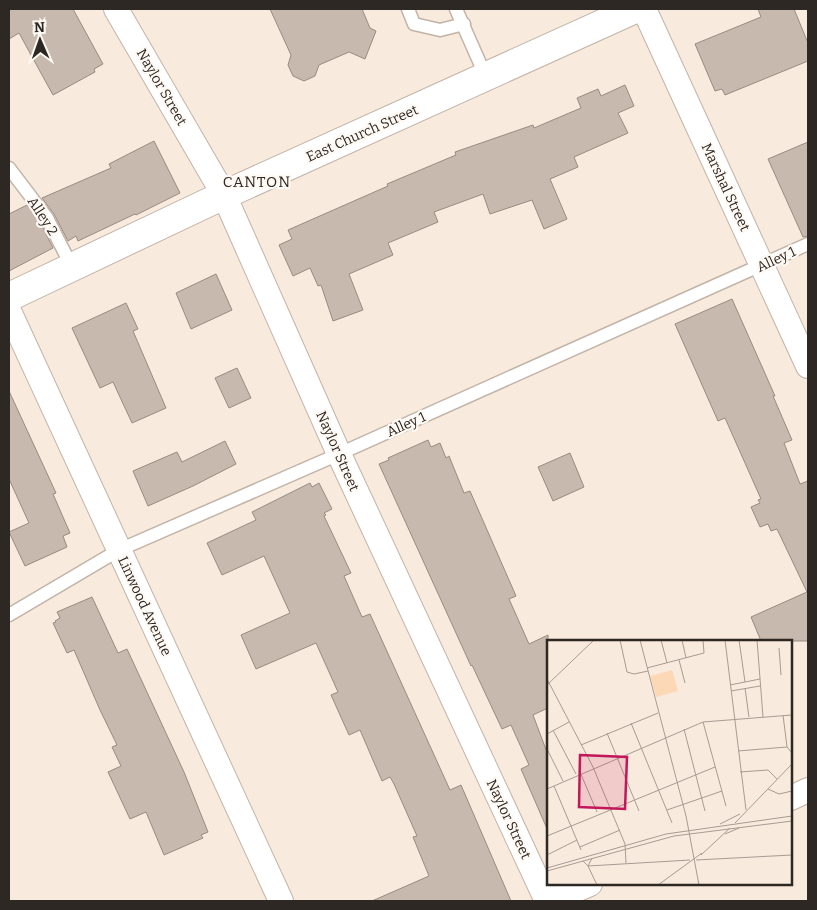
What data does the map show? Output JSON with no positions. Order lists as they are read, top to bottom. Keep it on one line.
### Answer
{"streets":{"street":["Naylor Street","East Church Street","Marshal Street","Linwood Avenue"],"lane":["Alley 2","Alley 1"]},"crossings":[["Naylor Street","East Church Street"],["Naylor Street","Alley 1"],["East Church Street","Alley 2"],["Marshal Street","Alley 1"],["Alley 1","Linwood Avenue"]],"districts":["CANTON"],"north":"top"}
